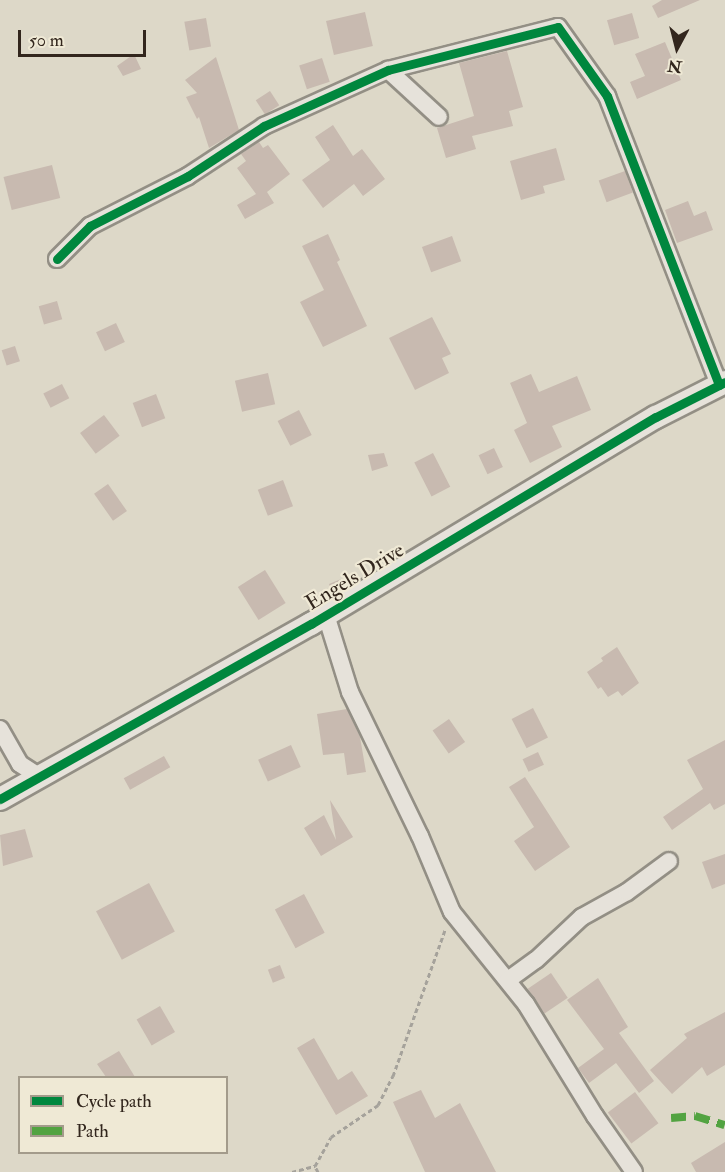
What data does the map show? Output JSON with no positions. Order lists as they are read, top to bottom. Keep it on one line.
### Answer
{"streets":{"street":["Engels Drive"]},"legend":["Cycle path","Path"],"scale_bar":"50 m","north":"bottom"}
